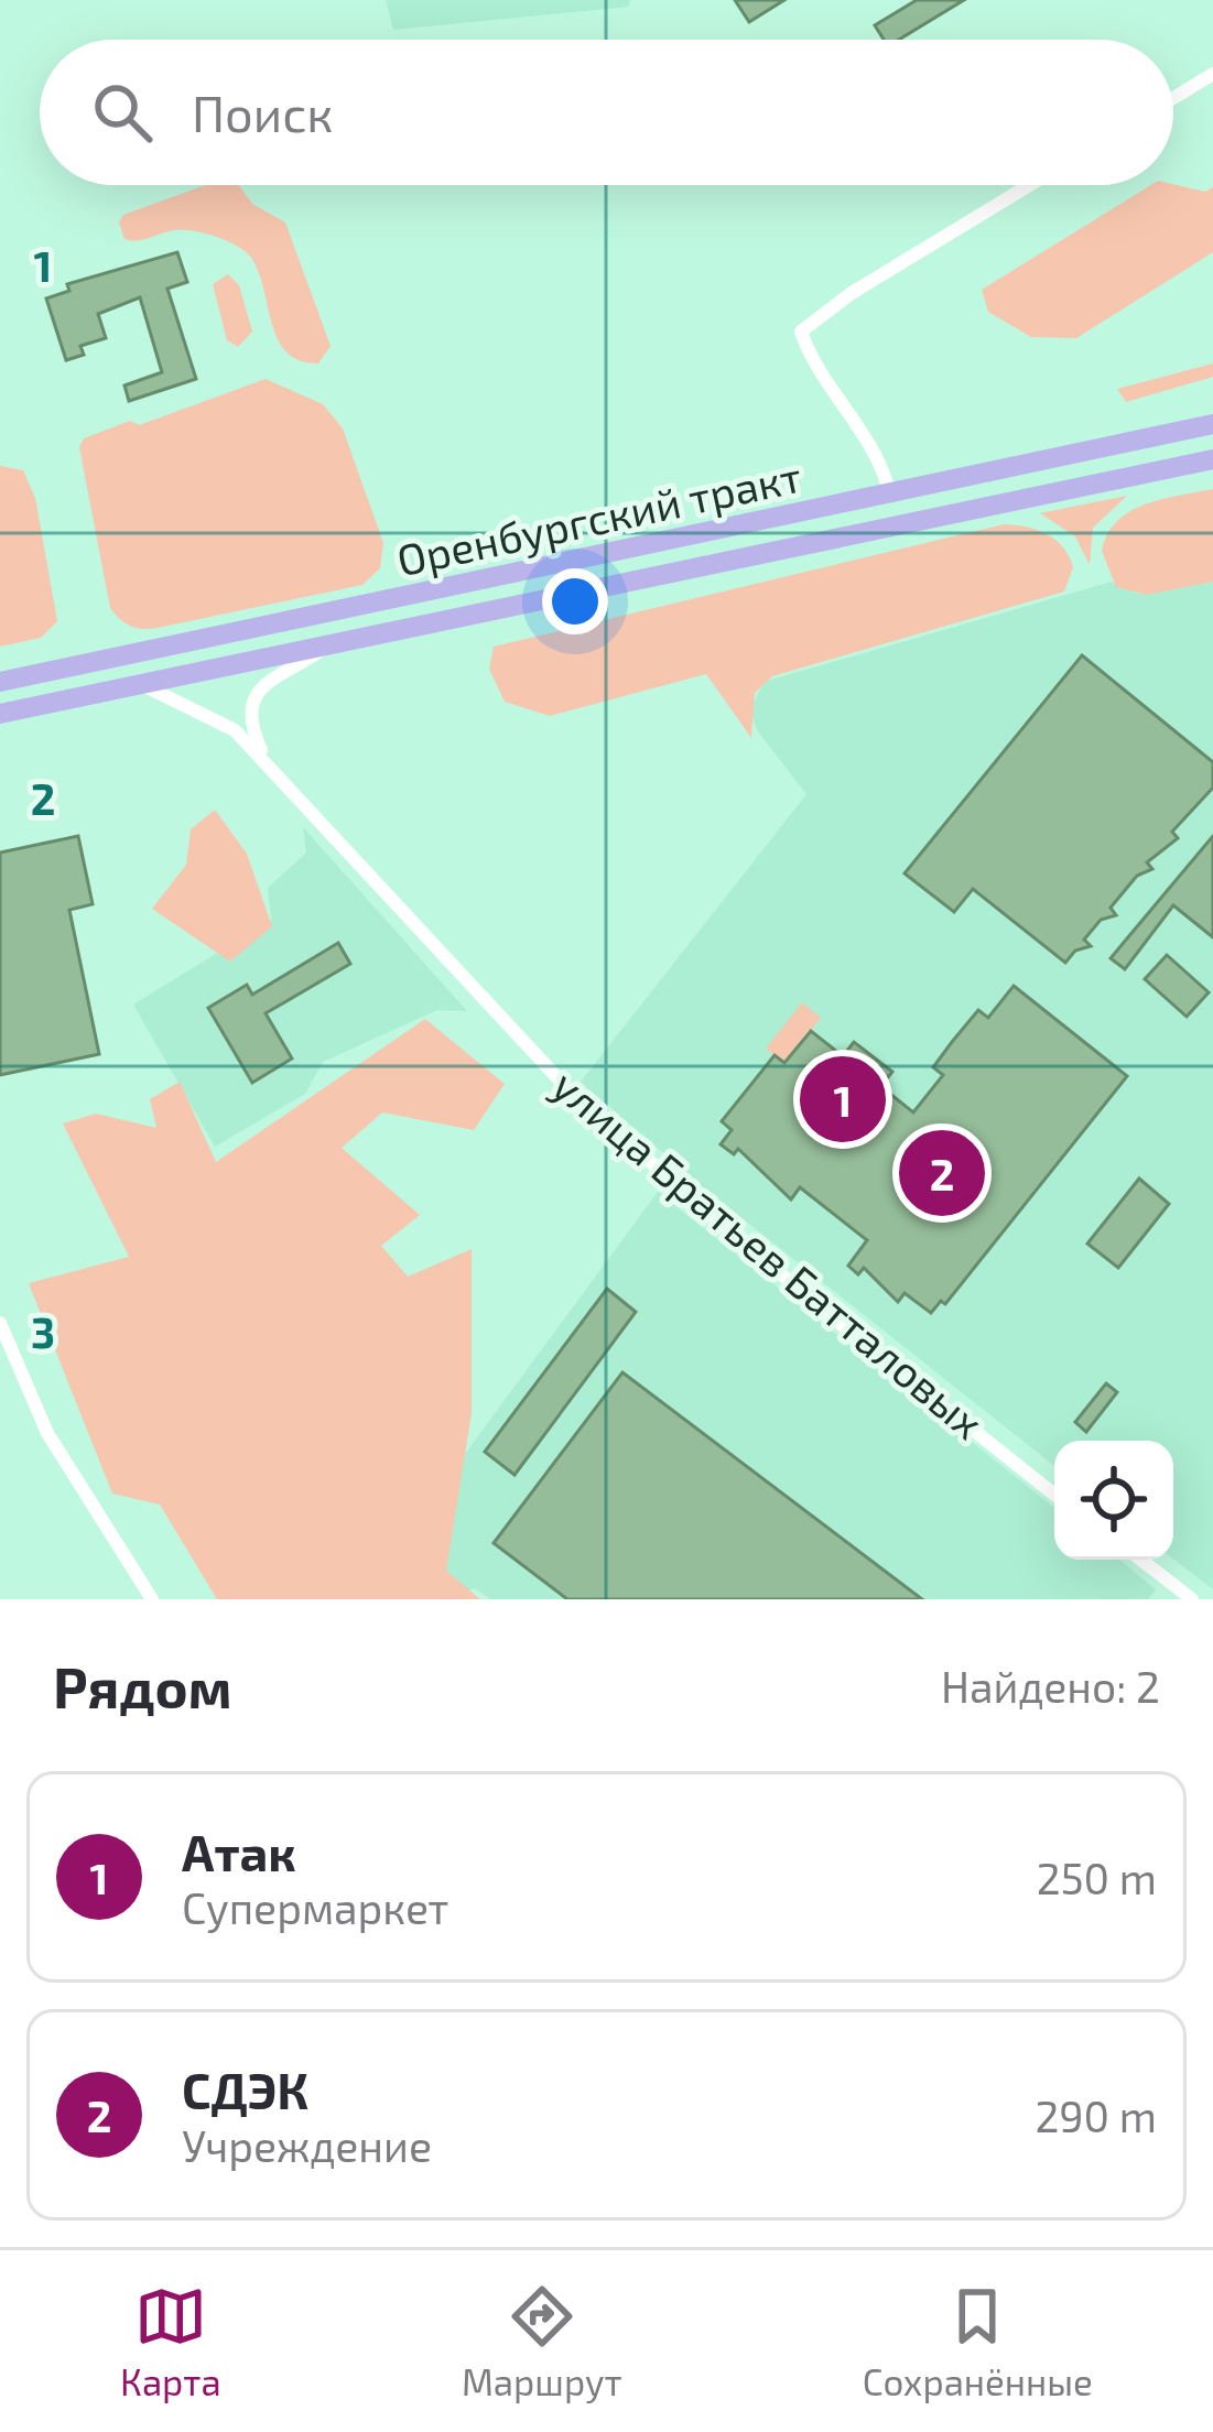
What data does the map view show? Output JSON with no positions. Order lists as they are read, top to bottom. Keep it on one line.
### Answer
{"streets":{"main road":["Оренбургский тракт"],"street":["улица Братьев Батталовых"]},"crossings":[["Оренбургский тракт","улица Братьев Батталовых"]],"page":{"search":"Поиск","pins":["1","2"],"heading":["Рядом","Найдено: 2"],"list":[{"mark":"1","name":"Атак","note":"Супермаркет","value":"250 m"},{"mark":"2","name":"СДЭК","note":"Учреждение","value":"290 m"}],"nav":["Карта","Маршрут","Сохранённые"]},"grid":{"rows":["1","2","3"]}}
